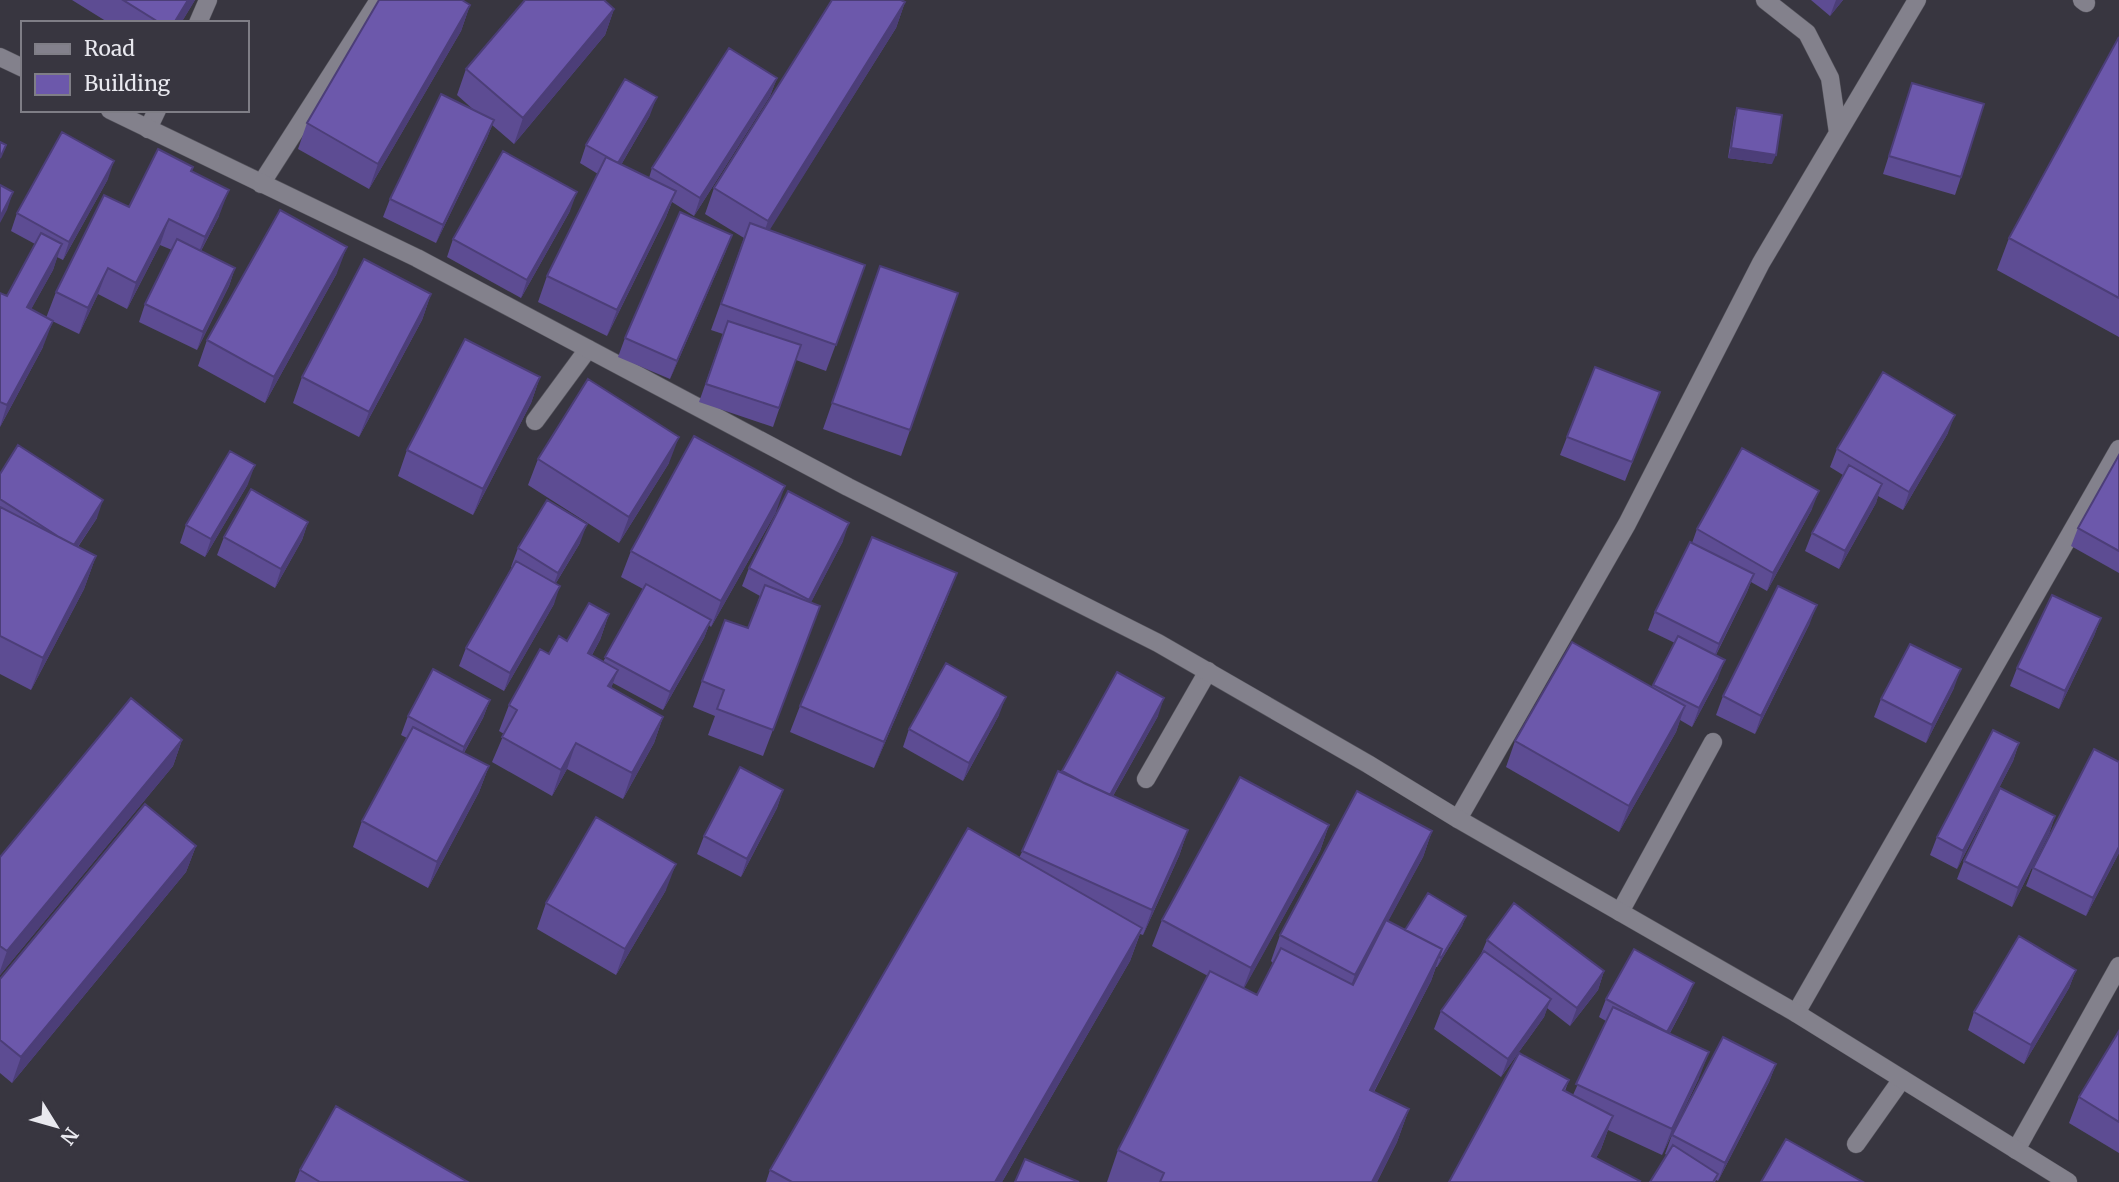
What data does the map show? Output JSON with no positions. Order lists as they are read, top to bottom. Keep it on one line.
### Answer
{"legend":["Road","Building"],"north":"bottom right"}
